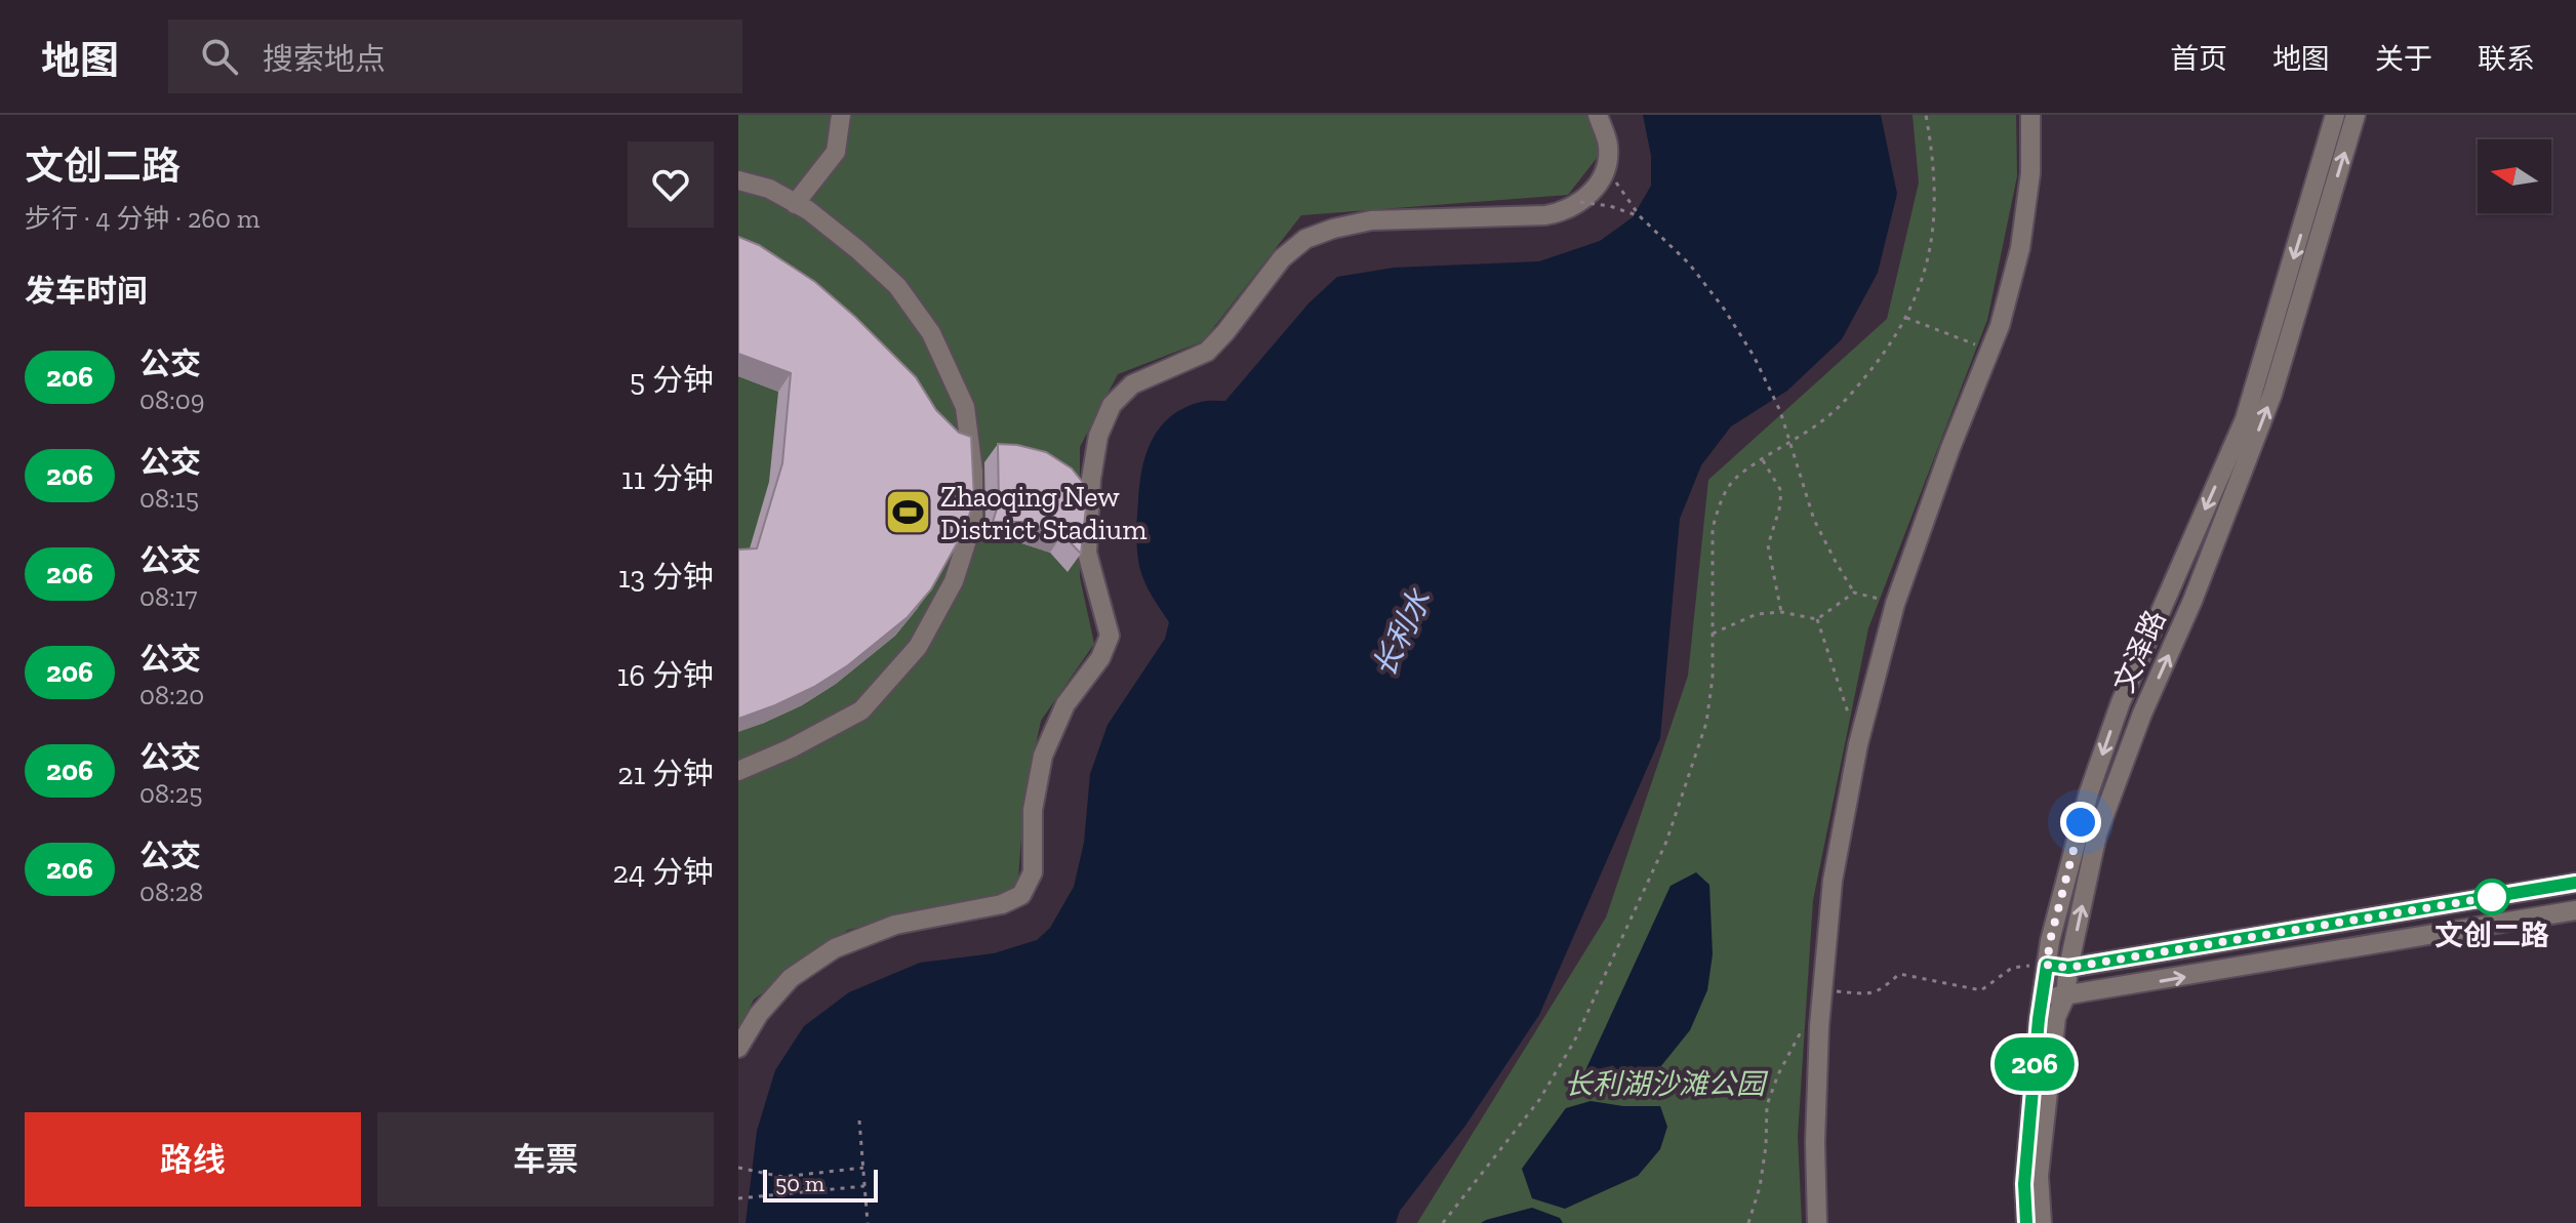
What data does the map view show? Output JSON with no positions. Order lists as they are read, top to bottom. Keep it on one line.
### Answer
{"streets":{"street":["文泽路"]},"water":["长利水"],"parks":["长利湖沙滩公园"],"places":{"sports":["Zhaoqing New District Stadium"],"other":["文创二路"]},"lines":["bus line 206"],"scale_bar":"50 m","north":"left","page":{"header":"地图","search":"搜索地点","nav":["首页","地图","关于","联系"],"heading":[["文创二路","步行 · 4 分钟 · 260 m"],"发车时间"],"on_map":"206","list":[{"mark":"206","name":"公交","note":"08:09","value":"5 分钟"},{"mark":"206","name":"公交","note":"08:15","value":"11 分钟"},{"mark":"206","name":"公交","note":"08:17","value":"13 分钟"},{"mark":"206","name":"公交","note":"08:20","value":"16 分钟"},{"mark":"206","name":"公交","note":"08:25","value":"21 分钟"},{"mark":"206","name":"公交","note":"08:28","value":"24 分钟"}],"buttons":["路线","车票"],"scale":"50 m"}}
